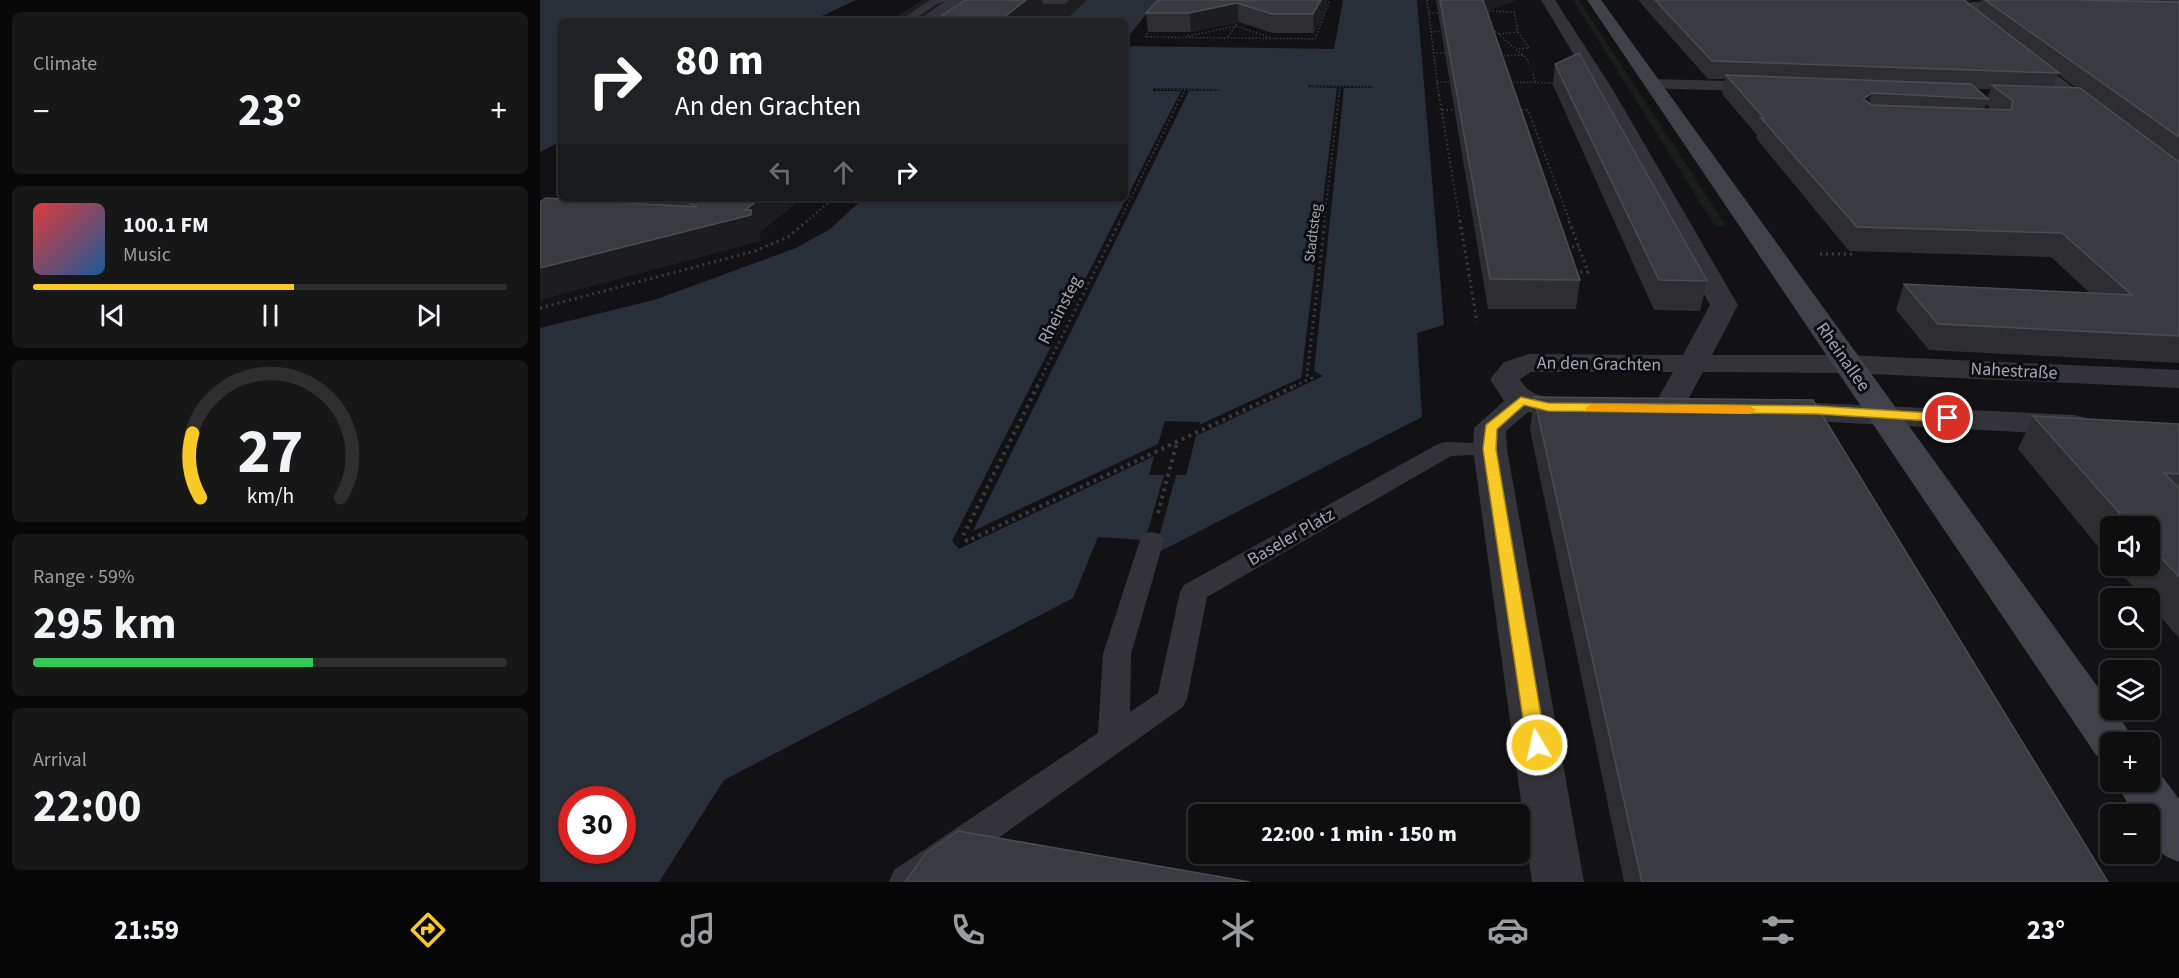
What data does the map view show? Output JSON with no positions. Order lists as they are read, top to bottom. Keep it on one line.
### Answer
{"streets":{"main road":["Rheinallee"],"street":["An den Grachten","Nahestraße"],"lane":["Baseler Platz"],"path":["Stadtsteg","Rheinsteg"]},"crossings":[["Stadtsteg","Rheinsteg"],["Rheinallee","An den Grachten"],["Rheinallee","Nahestraße"],["An den Grachten","Nahestraße"]],"page":{"tile":["Climate",["Range · 59%","295 km"],["Arrival","22:00"]],"turn":["80 m","An den Grachten"],"heat":["−","23°","+"],"song":["100.1 FM","Music"],"map_buttons":["+","−"],"limit":"30","trip":"22:00 · 1 min · 150 m","tabs":["21:59","23°"],"gauge":["27","km/h"]}}
